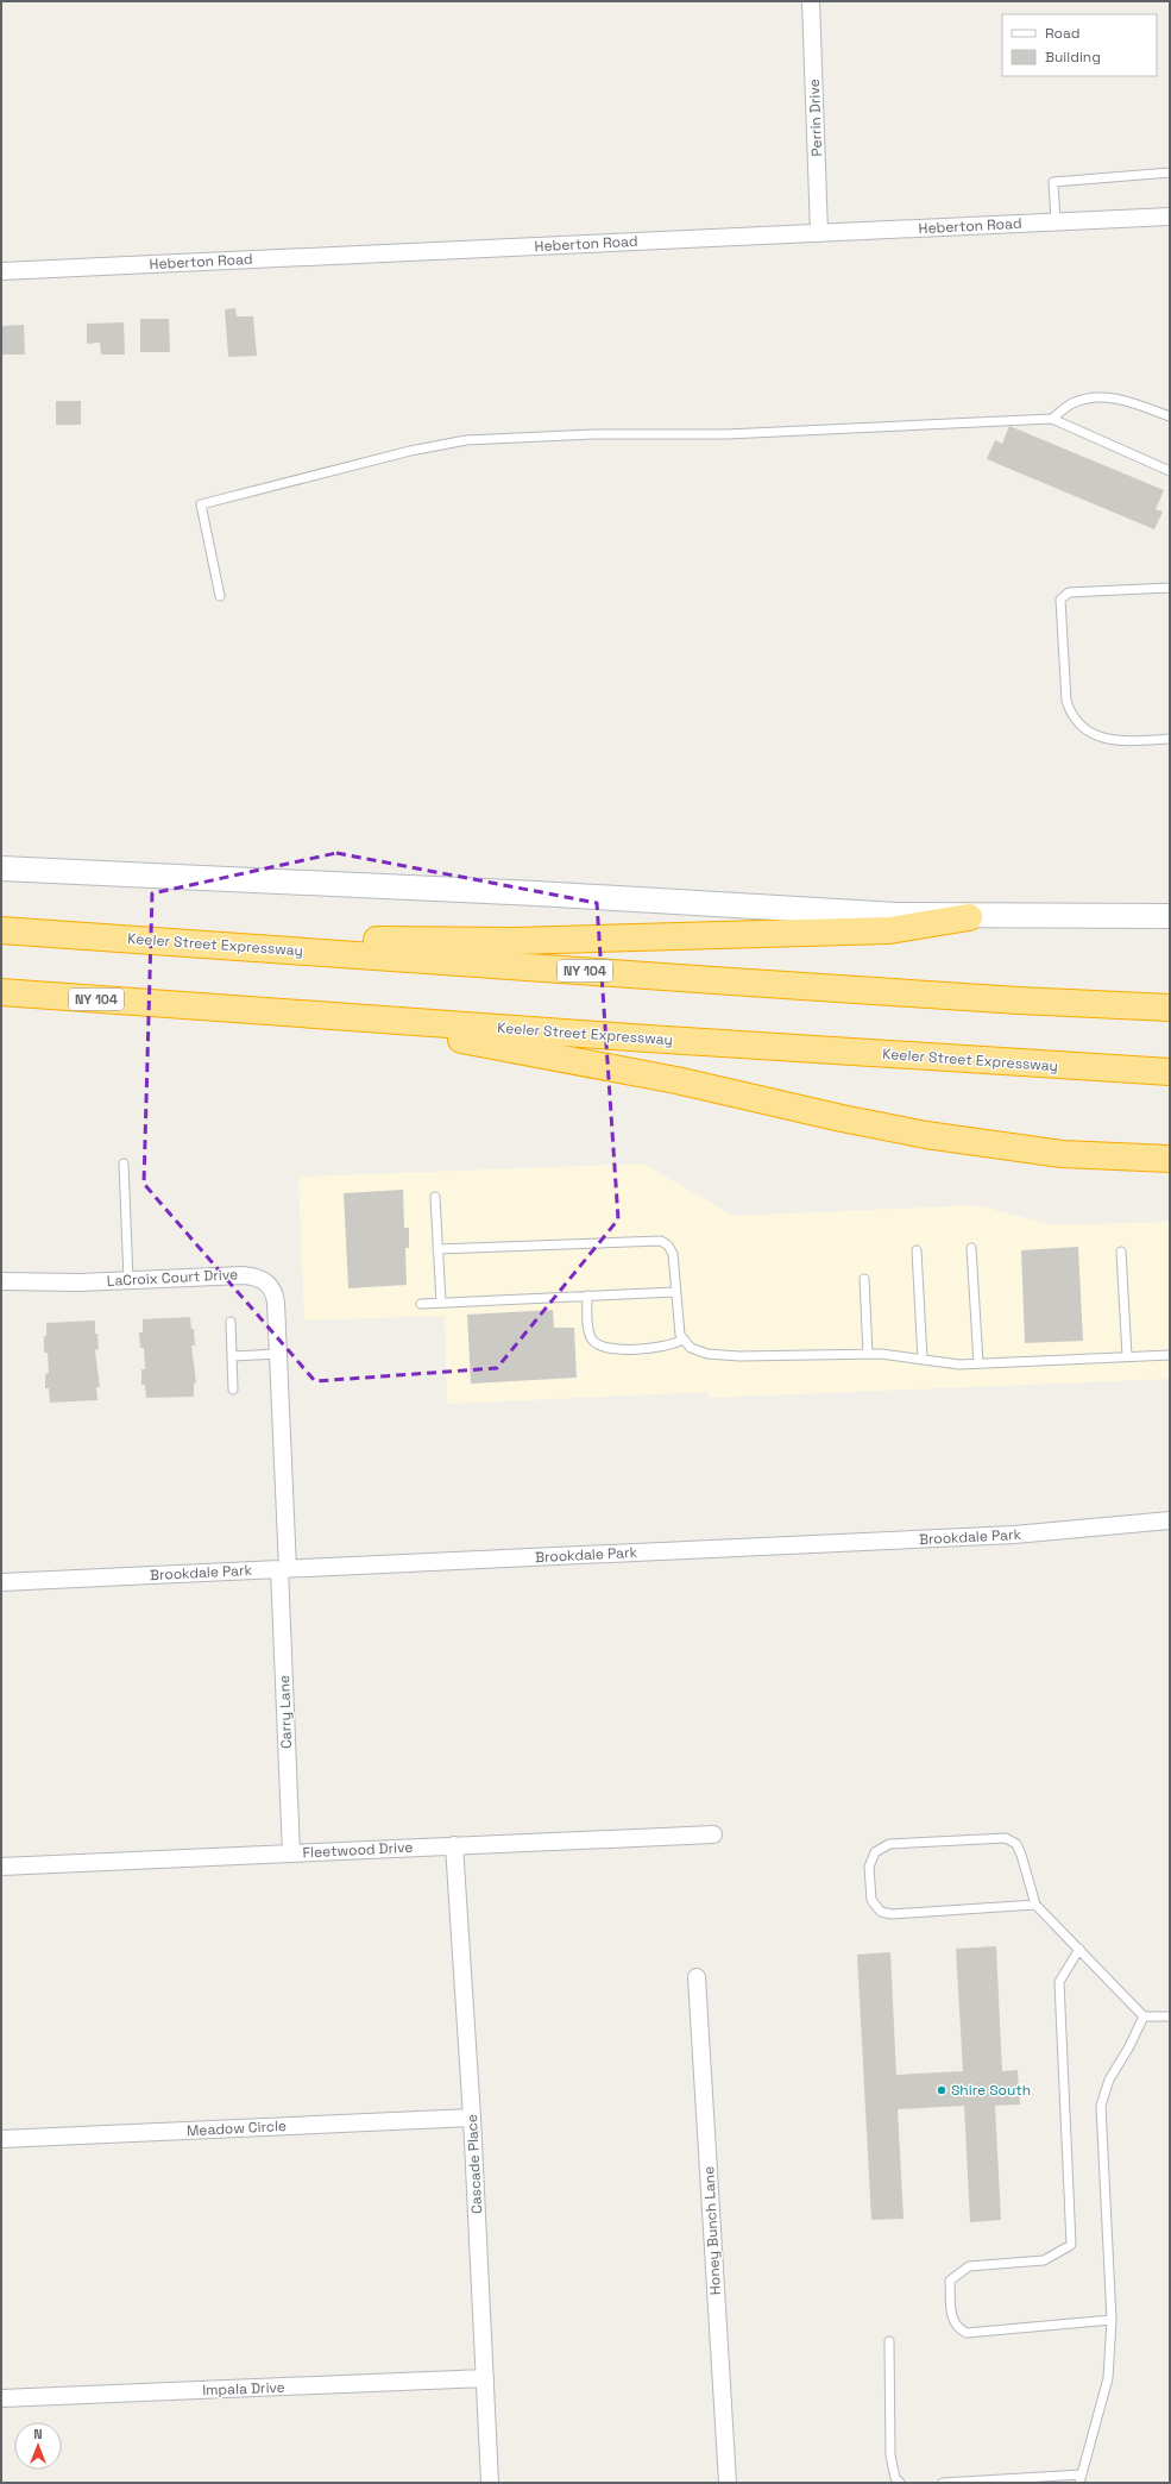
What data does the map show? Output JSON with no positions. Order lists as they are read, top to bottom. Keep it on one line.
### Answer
{"streets":{"highway":["Keeler Street Expressway","NY 104"],"street":["Perrin Drive","Heberton Road","LaCroix Court Drive","Brookdale Park","Carry Lane","Fleetwood Drive","Meadow Circle","Cascade Place","Honey Bunch Lane","Impala Drive"]},"crossings":[["Perrin Drive","Heberton Road"],["LaCroix Court Drive","Carry Lane"],["Brookdale Park","Carry Lane"],["Carry Lane","Fleetwood Drive"],["Fleetwood Drive","Cascade Place"],["Meadow Circle","Cascade Place"],["Cascade Place","Impala Drive"]],"places":["Shire South"],"legend":["Road","Building"],"north":"top"}
